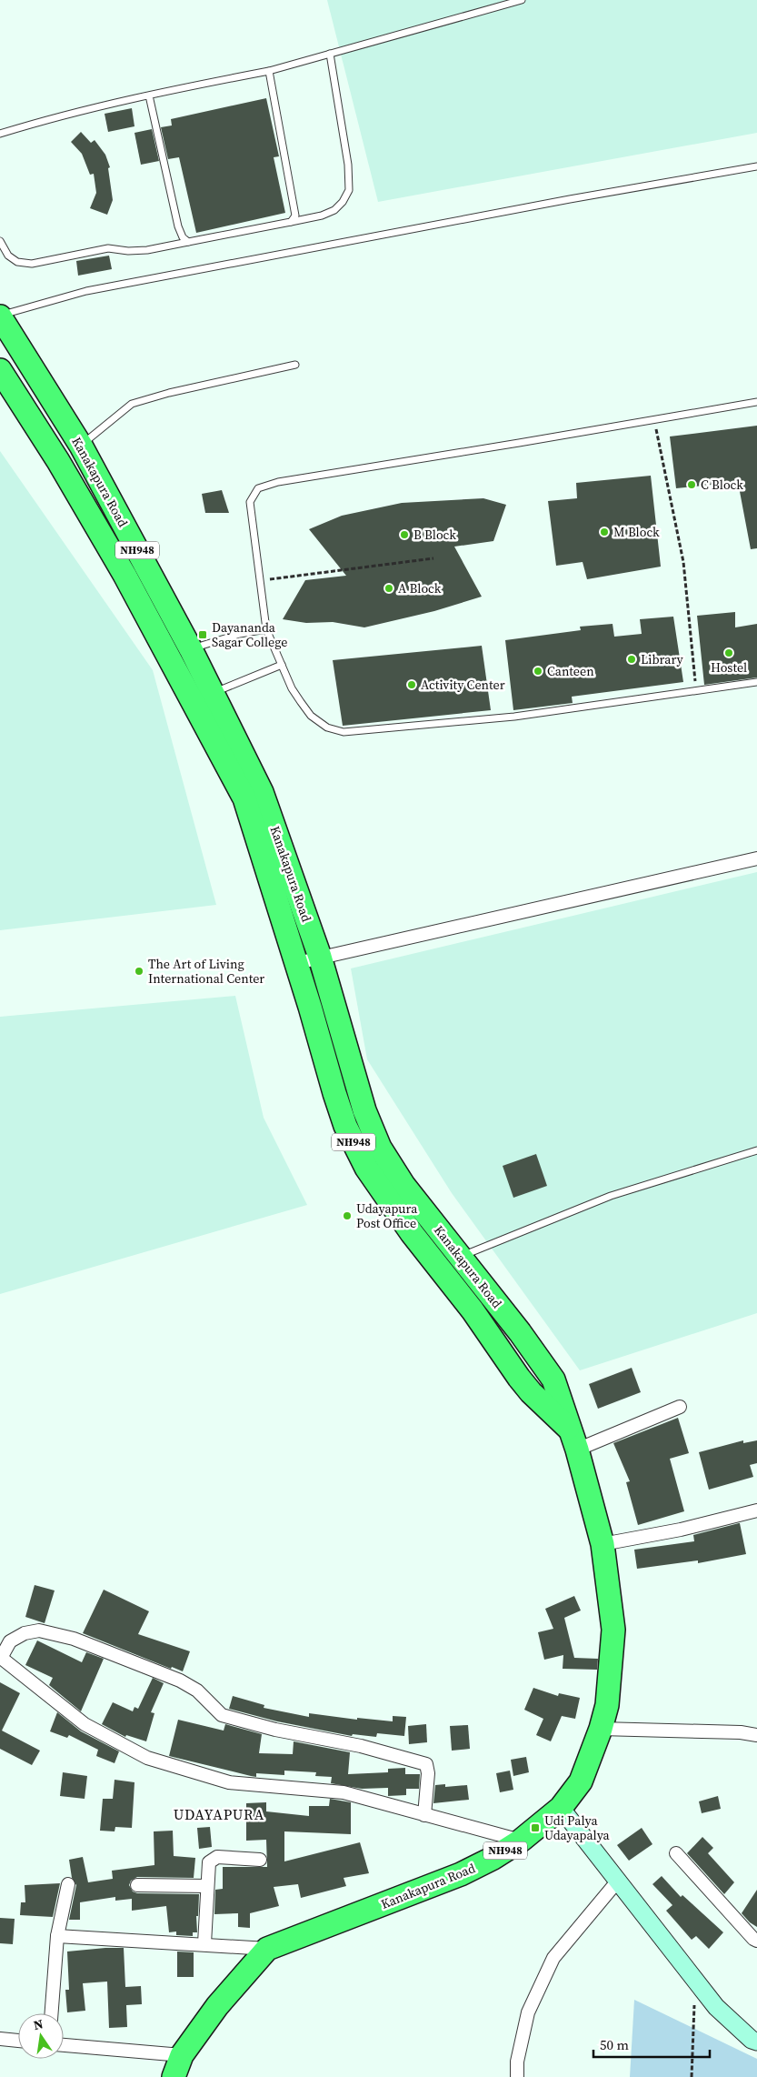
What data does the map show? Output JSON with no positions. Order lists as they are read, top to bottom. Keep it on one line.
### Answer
{"streets":{"highway":["Kanakapura Road","NH948"]},"districts":["UDAYAPURA"],"places":{"other":["C Block","M Block","B Block","A Block","Hostel","Library","Canteen","Activity Center","The Art of Living International Center","Udayapura Post Office"],"transit":["Dayananda Sagar College","Udi Palya Udayapalya"]},"scale_bar":"50 m","north":"top"}
